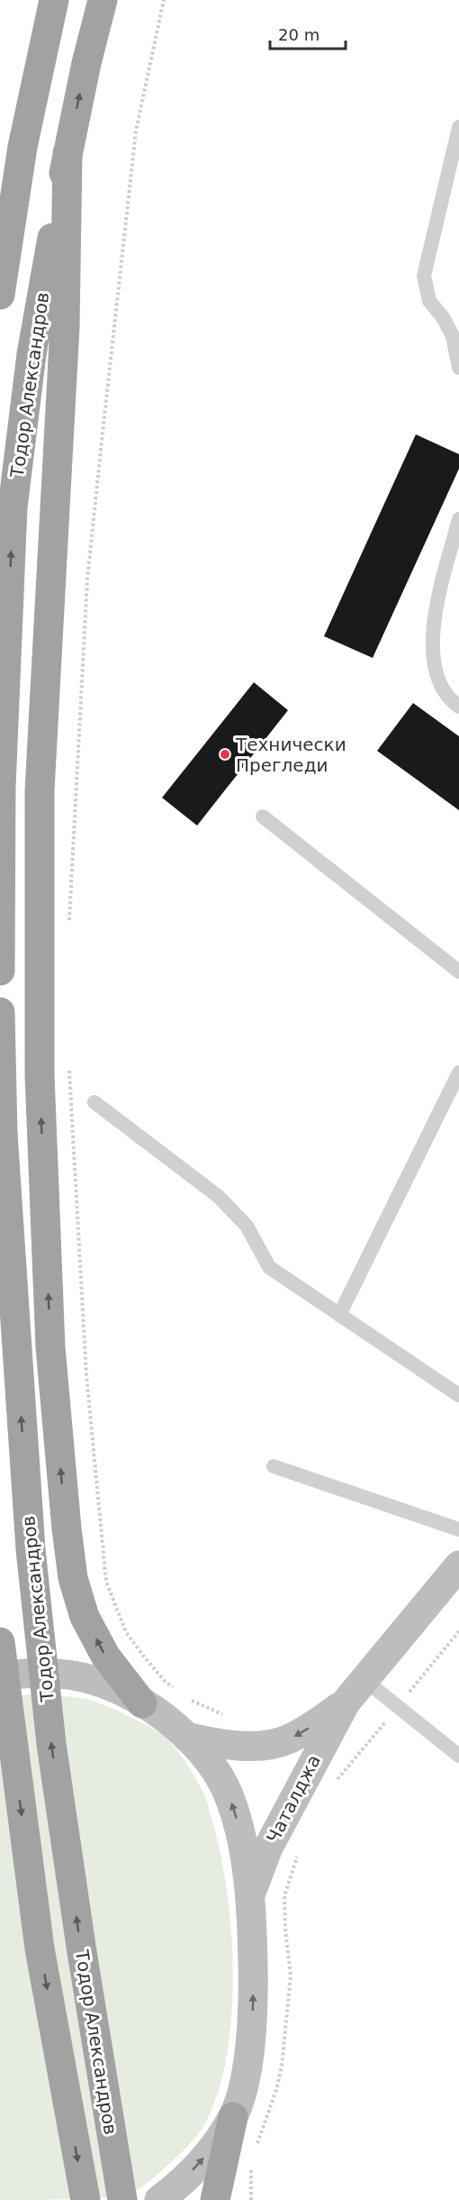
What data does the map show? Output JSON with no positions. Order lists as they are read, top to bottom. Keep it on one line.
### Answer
{"streets":{"highway":["Тодор Александров"],"main road":["Чаталджа"]},"places":["Технически Прегледи"],"scale_bar":"20 m"}
